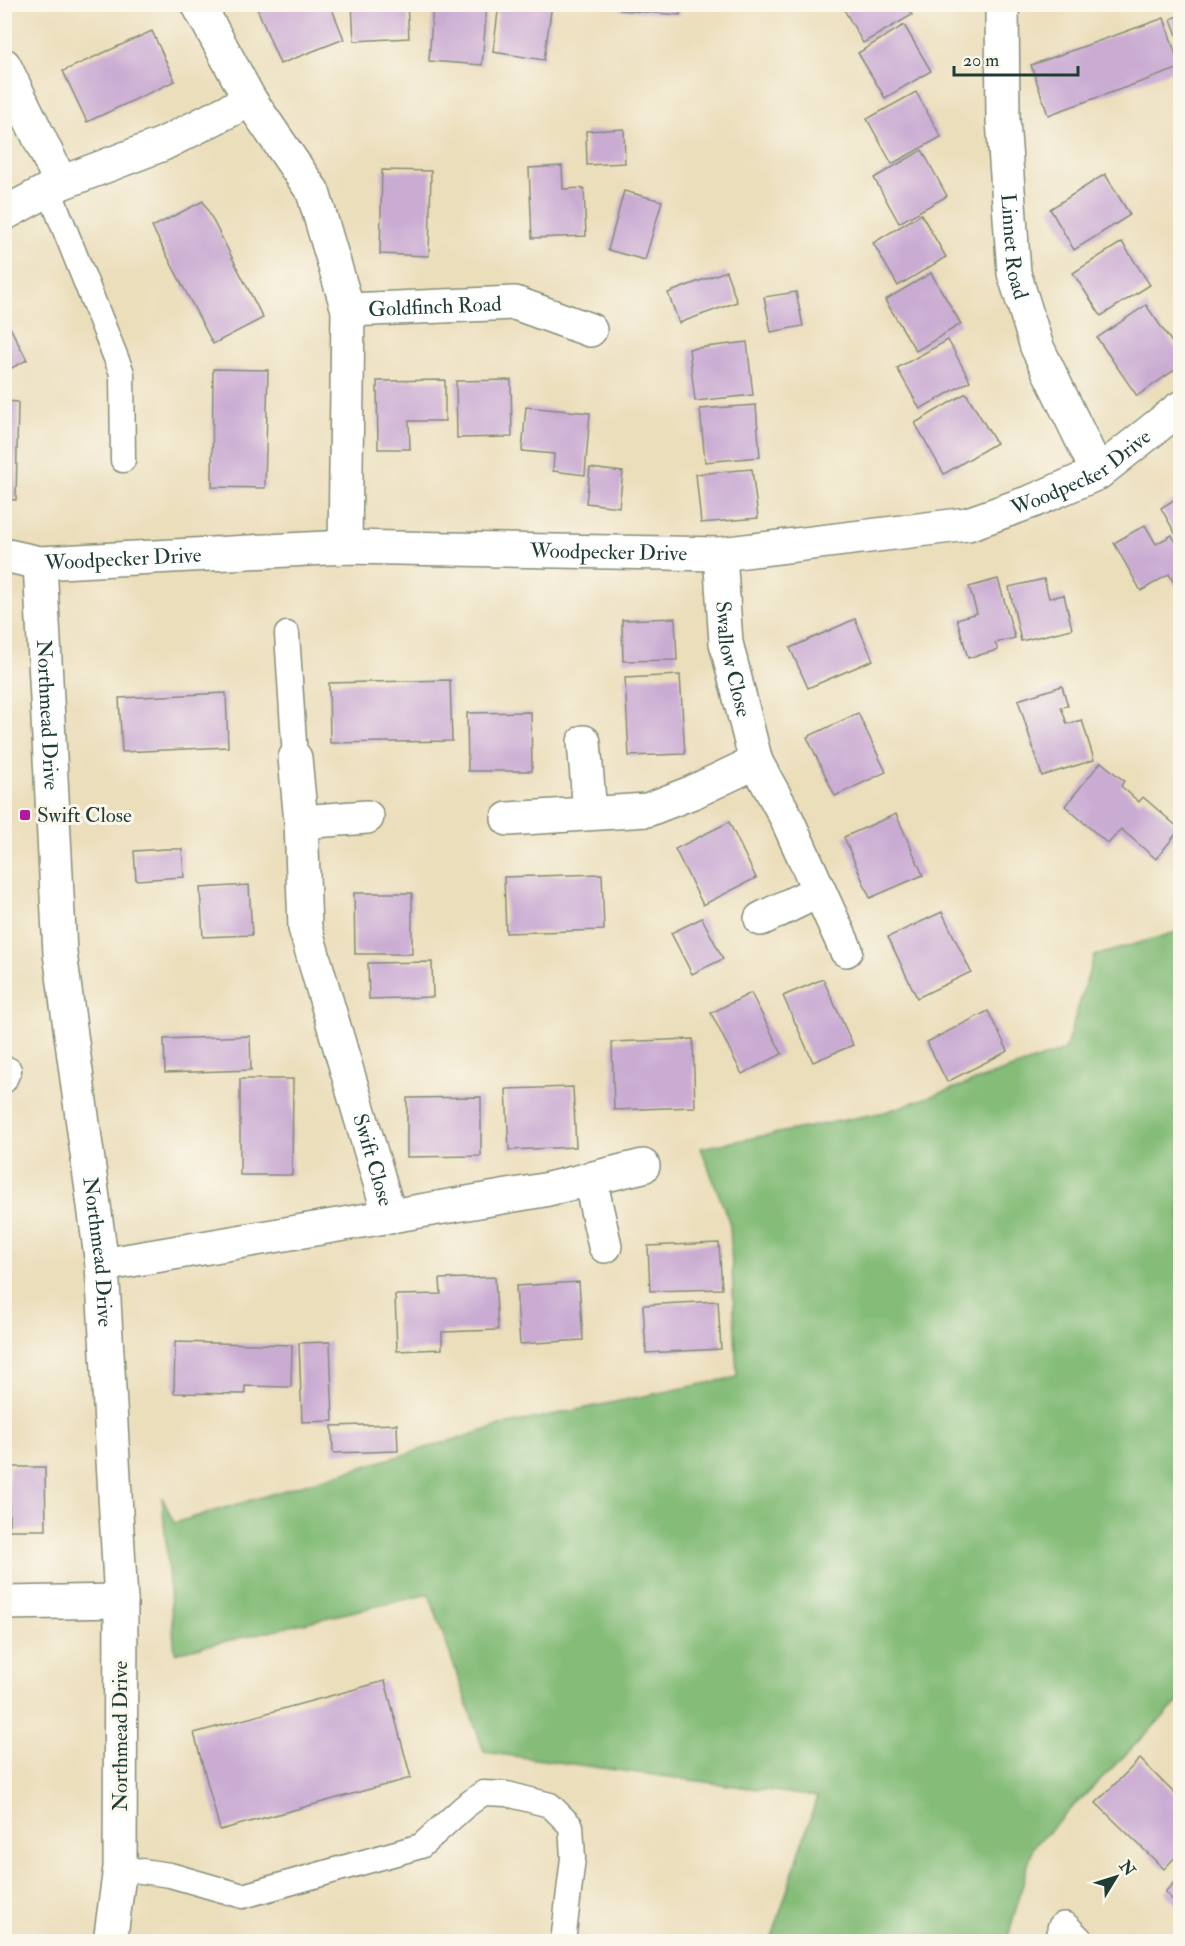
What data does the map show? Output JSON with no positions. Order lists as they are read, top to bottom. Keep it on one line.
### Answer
{"streets":{"street":["Linnet Road","Goldfinch Road","Woodpecker Drive","Swallow Close","Northmead Drive","Swift Close"]},"crossings":[["Linnet Road","Woodpecker Drive"],["Goldfinch Road","Woodpecker Drive"],["Woodpecker Drive","Swallow Close"],["Woodpecker Drive","Northmead Drive"],["Northmead Drive","Swift Close"]],"places":{"transit":["Swift Close"]},"scale_bar":"20 m","north":"top right"}
